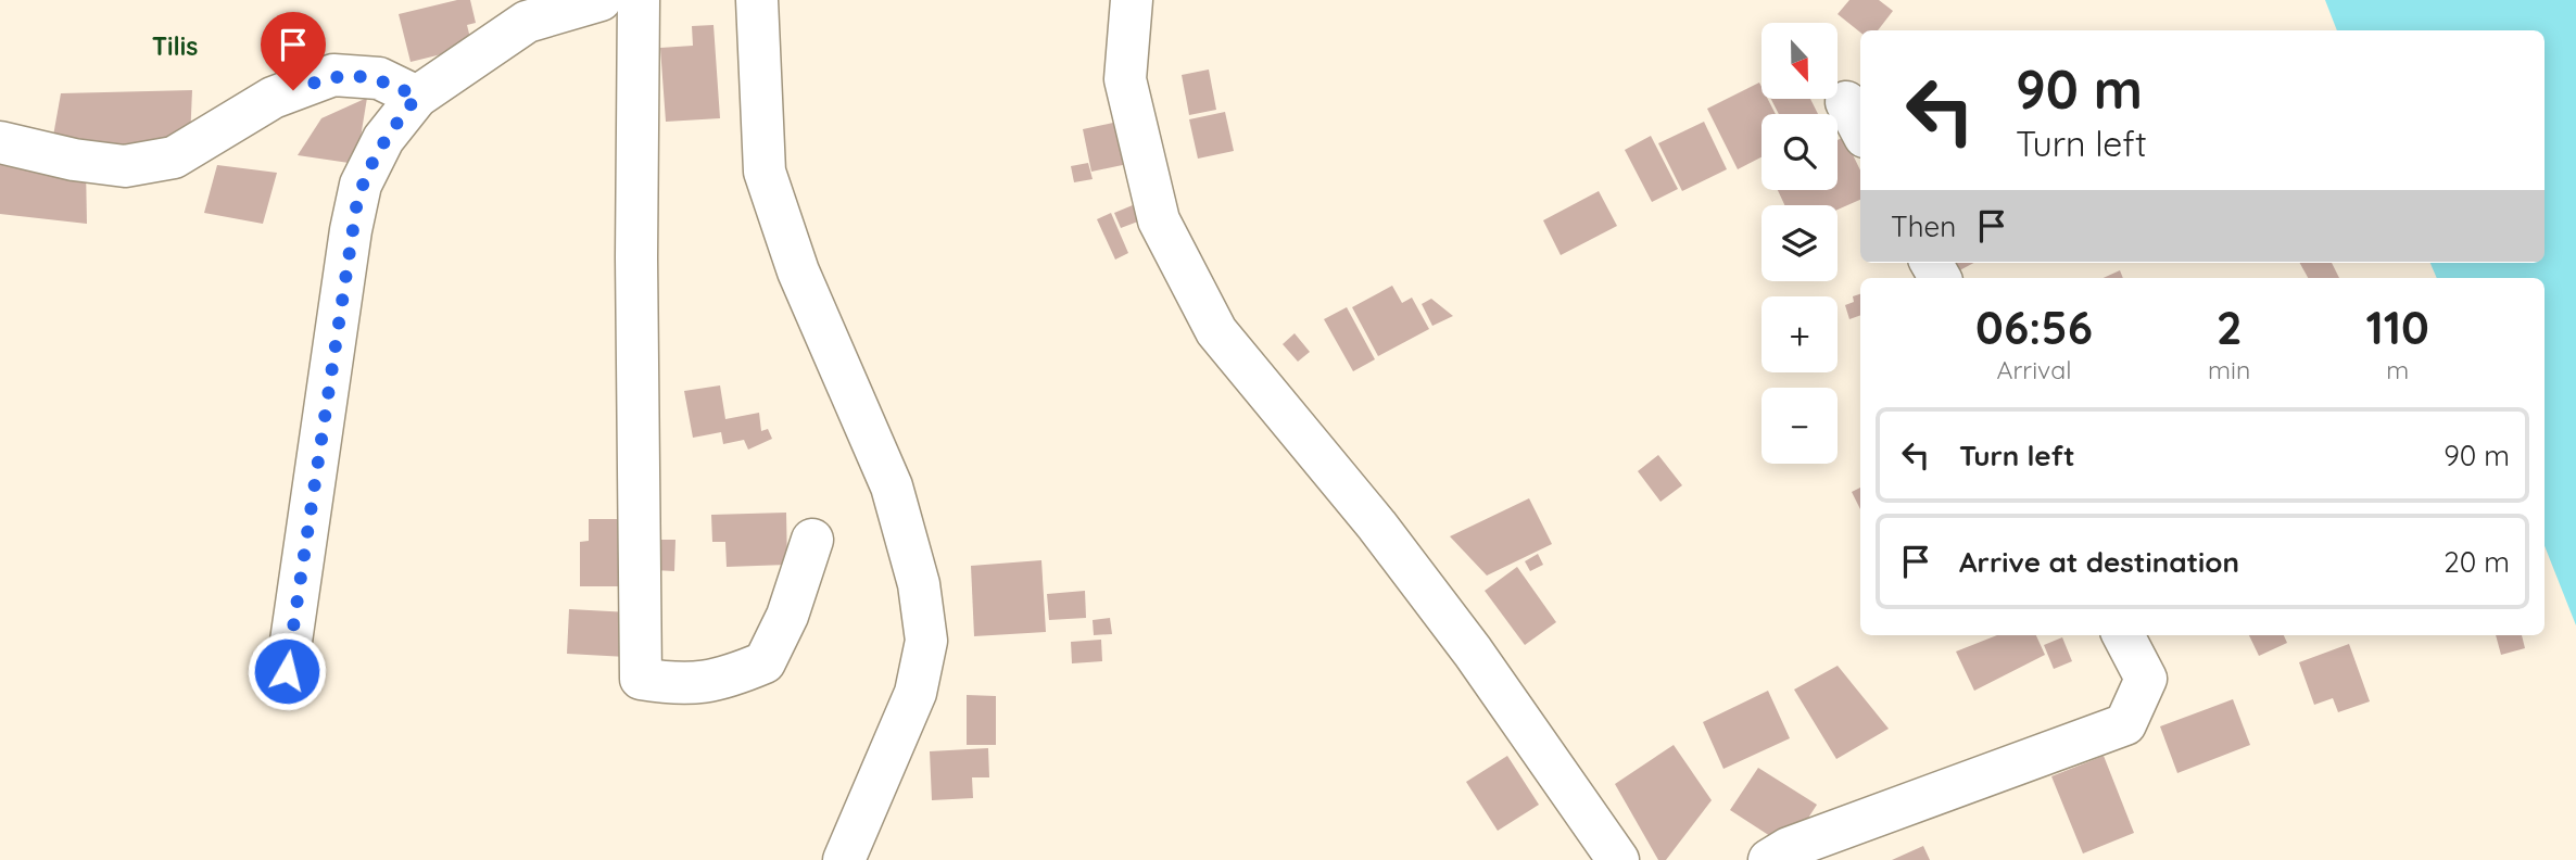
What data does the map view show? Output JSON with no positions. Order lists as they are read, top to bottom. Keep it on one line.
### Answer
{"districts":["Tilis"],"north":"bottom","page":{"map_buttons":["+","−"],"turn":["90 m","Turn left"],"then":"Then","eta":["06:56","Arrival","2","min","110","m"],"list":[{"name":"Turn left","value":"90 m"},{"name":"Arrive at destination","value":"20 m"}]}}
